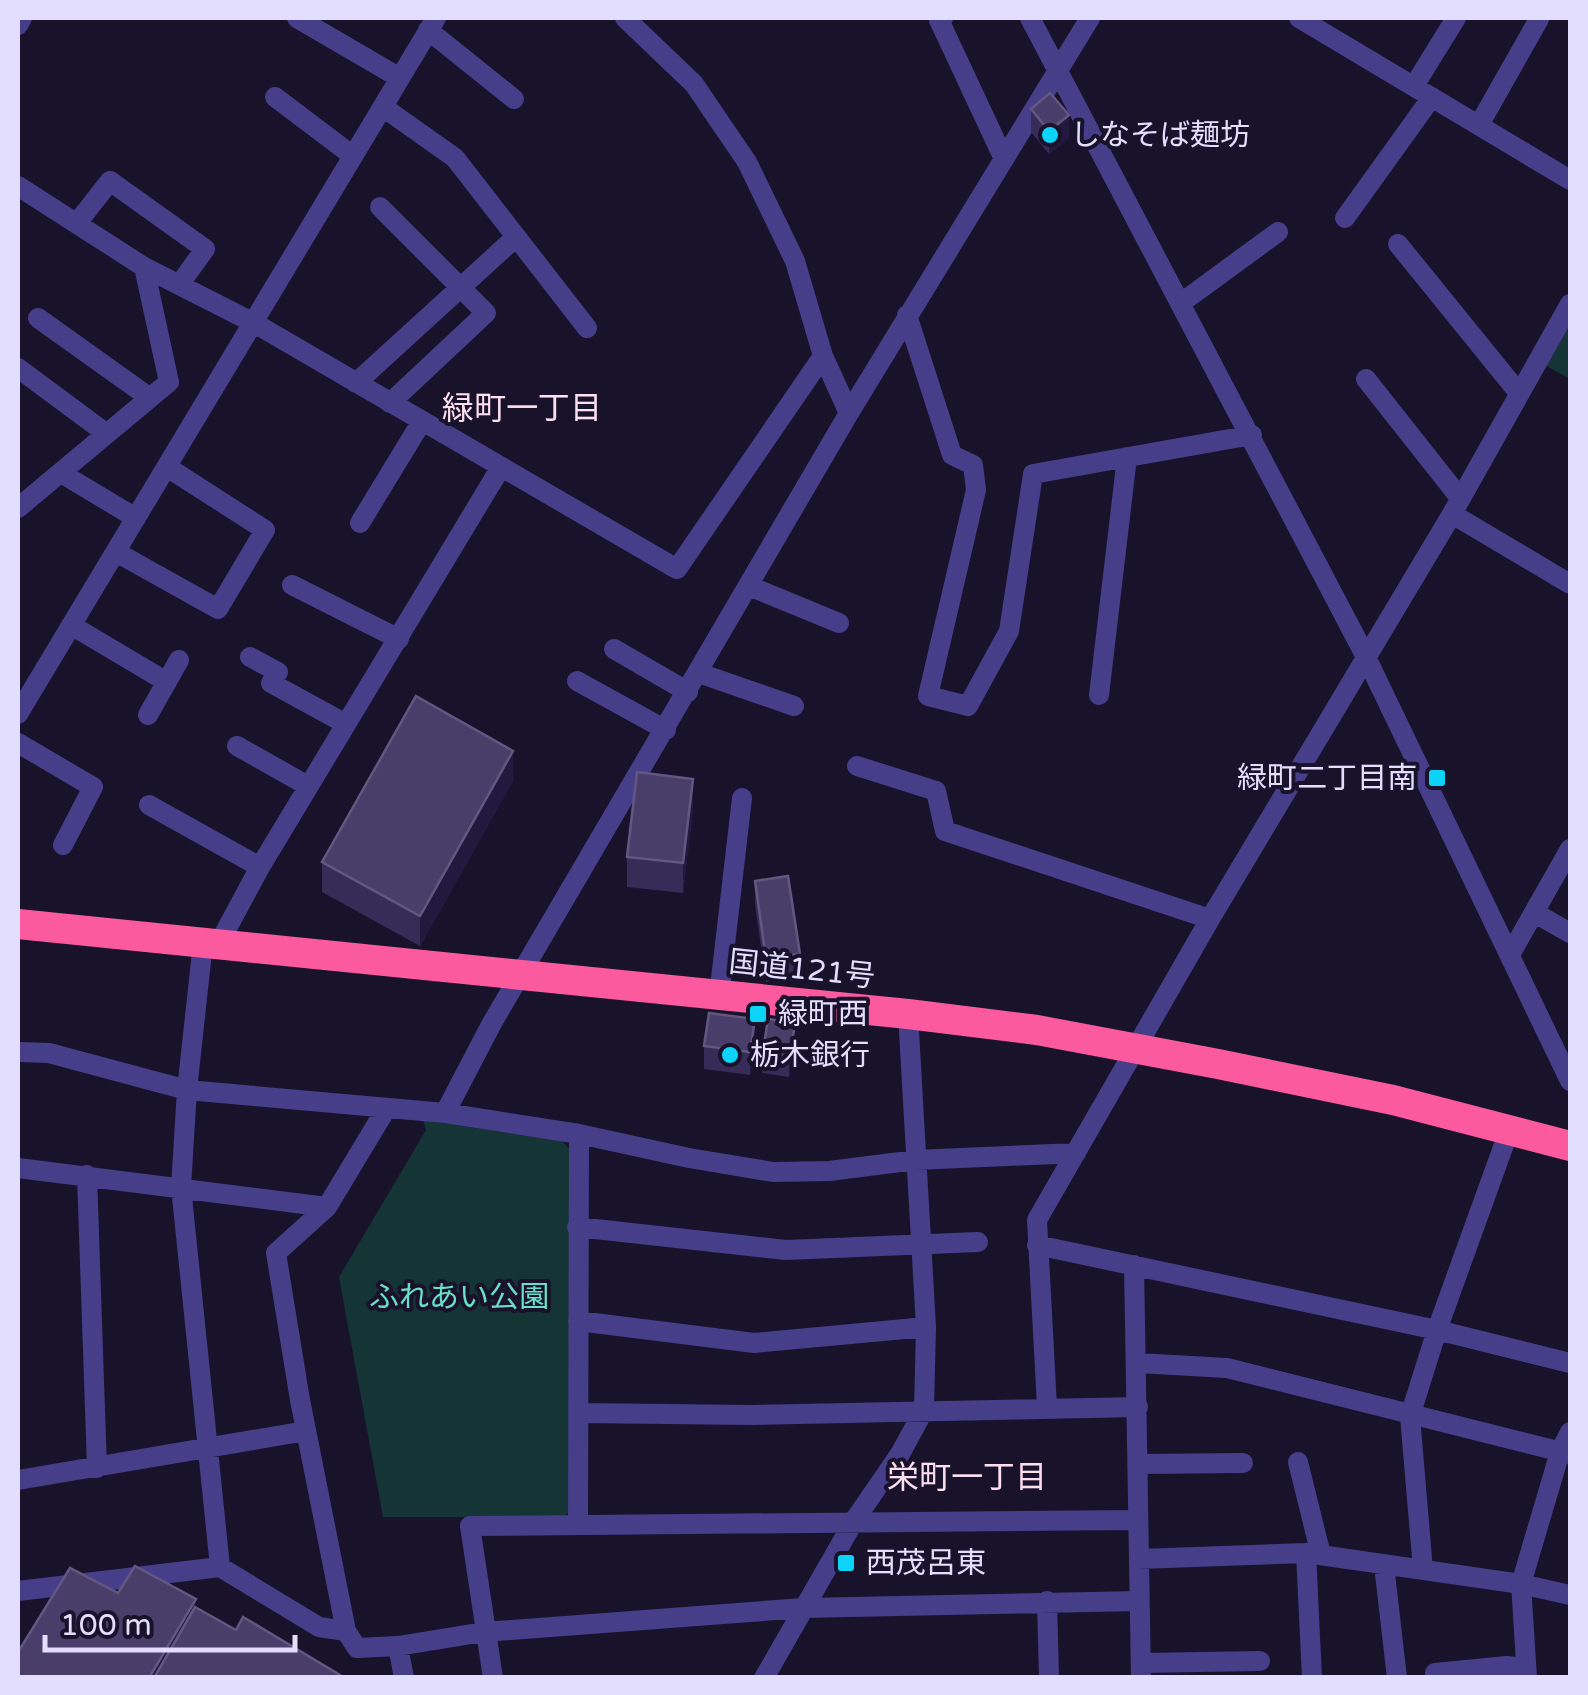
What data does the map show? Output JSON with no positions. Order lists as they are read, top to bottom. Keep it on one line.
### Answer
{"streets":{"highway":["国道121号"]},"districts":["緑町一丁目","栄町一丁目"],"parks":["ふれあい公園"],"places":{"other":["しなそば麺坊","栃木銀行"],"transit":["緑町二丁目南","緑町西","西茂呂東"]},"scale_bar":"100 m"}
